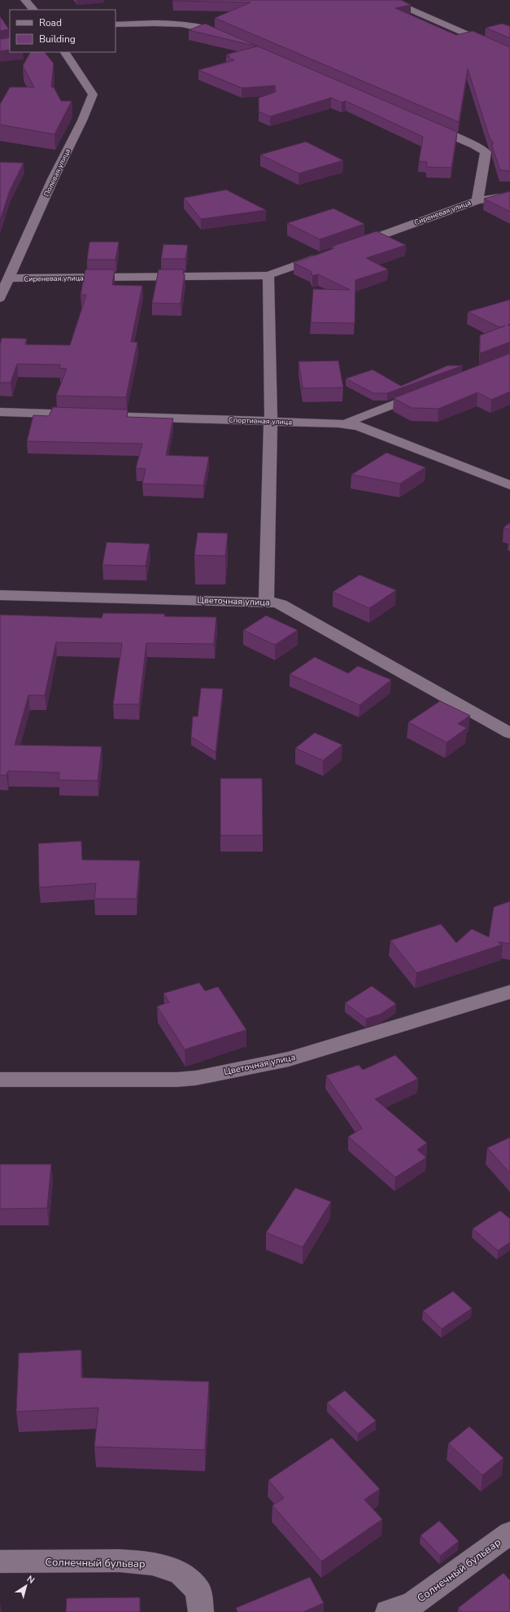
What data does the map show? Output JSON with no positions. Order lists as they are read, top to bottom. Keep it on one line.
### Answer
{"streets":{"street":["Полевая улица","Сиреневая улица","Спортивная улица","Цветочная улица","Солнечный бульвар"]},"crossings":[["Полевая улица","Сиреневая улица"]],"legend":["Road","Building"],"north":"top right"}
